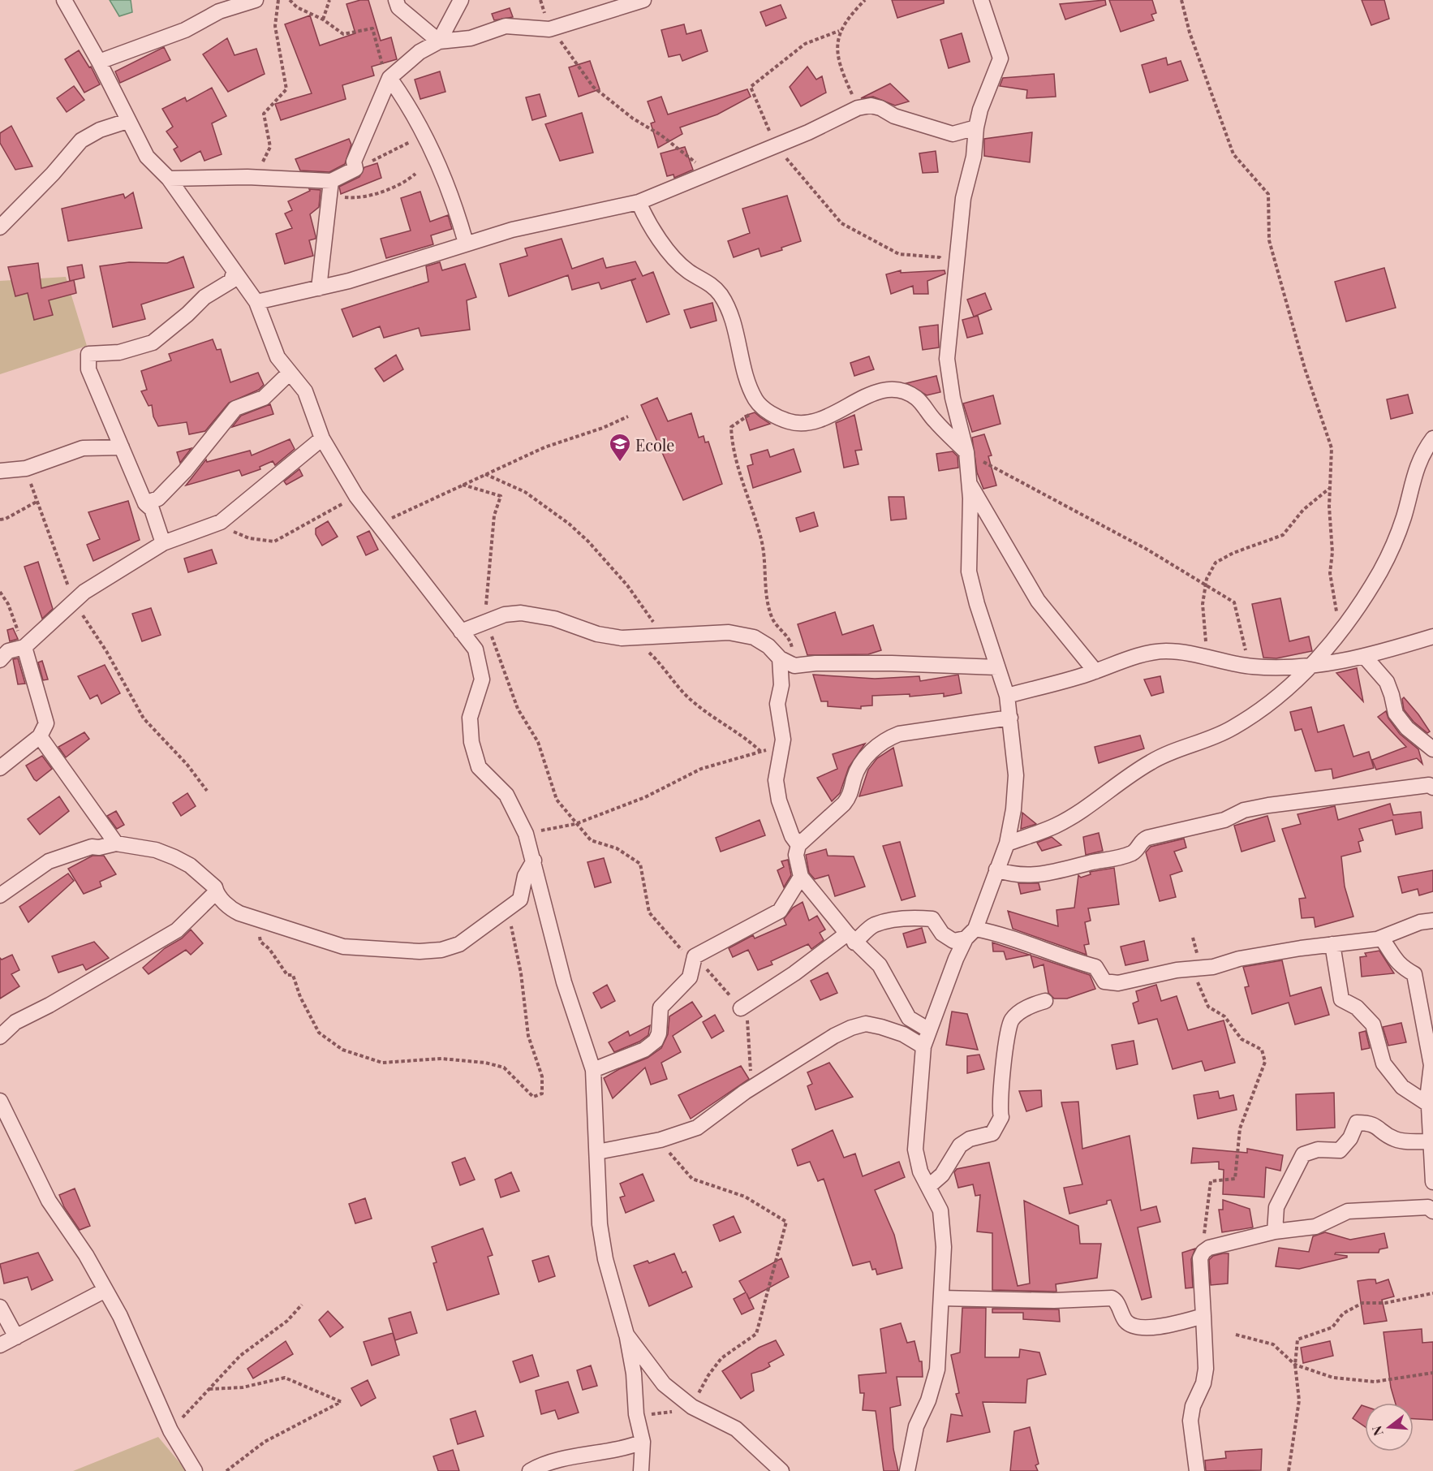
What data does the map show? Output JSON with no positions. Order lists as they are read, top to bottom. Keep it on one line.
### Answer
{"places":{"school or university":["Ecole"]},"north":"left"}
